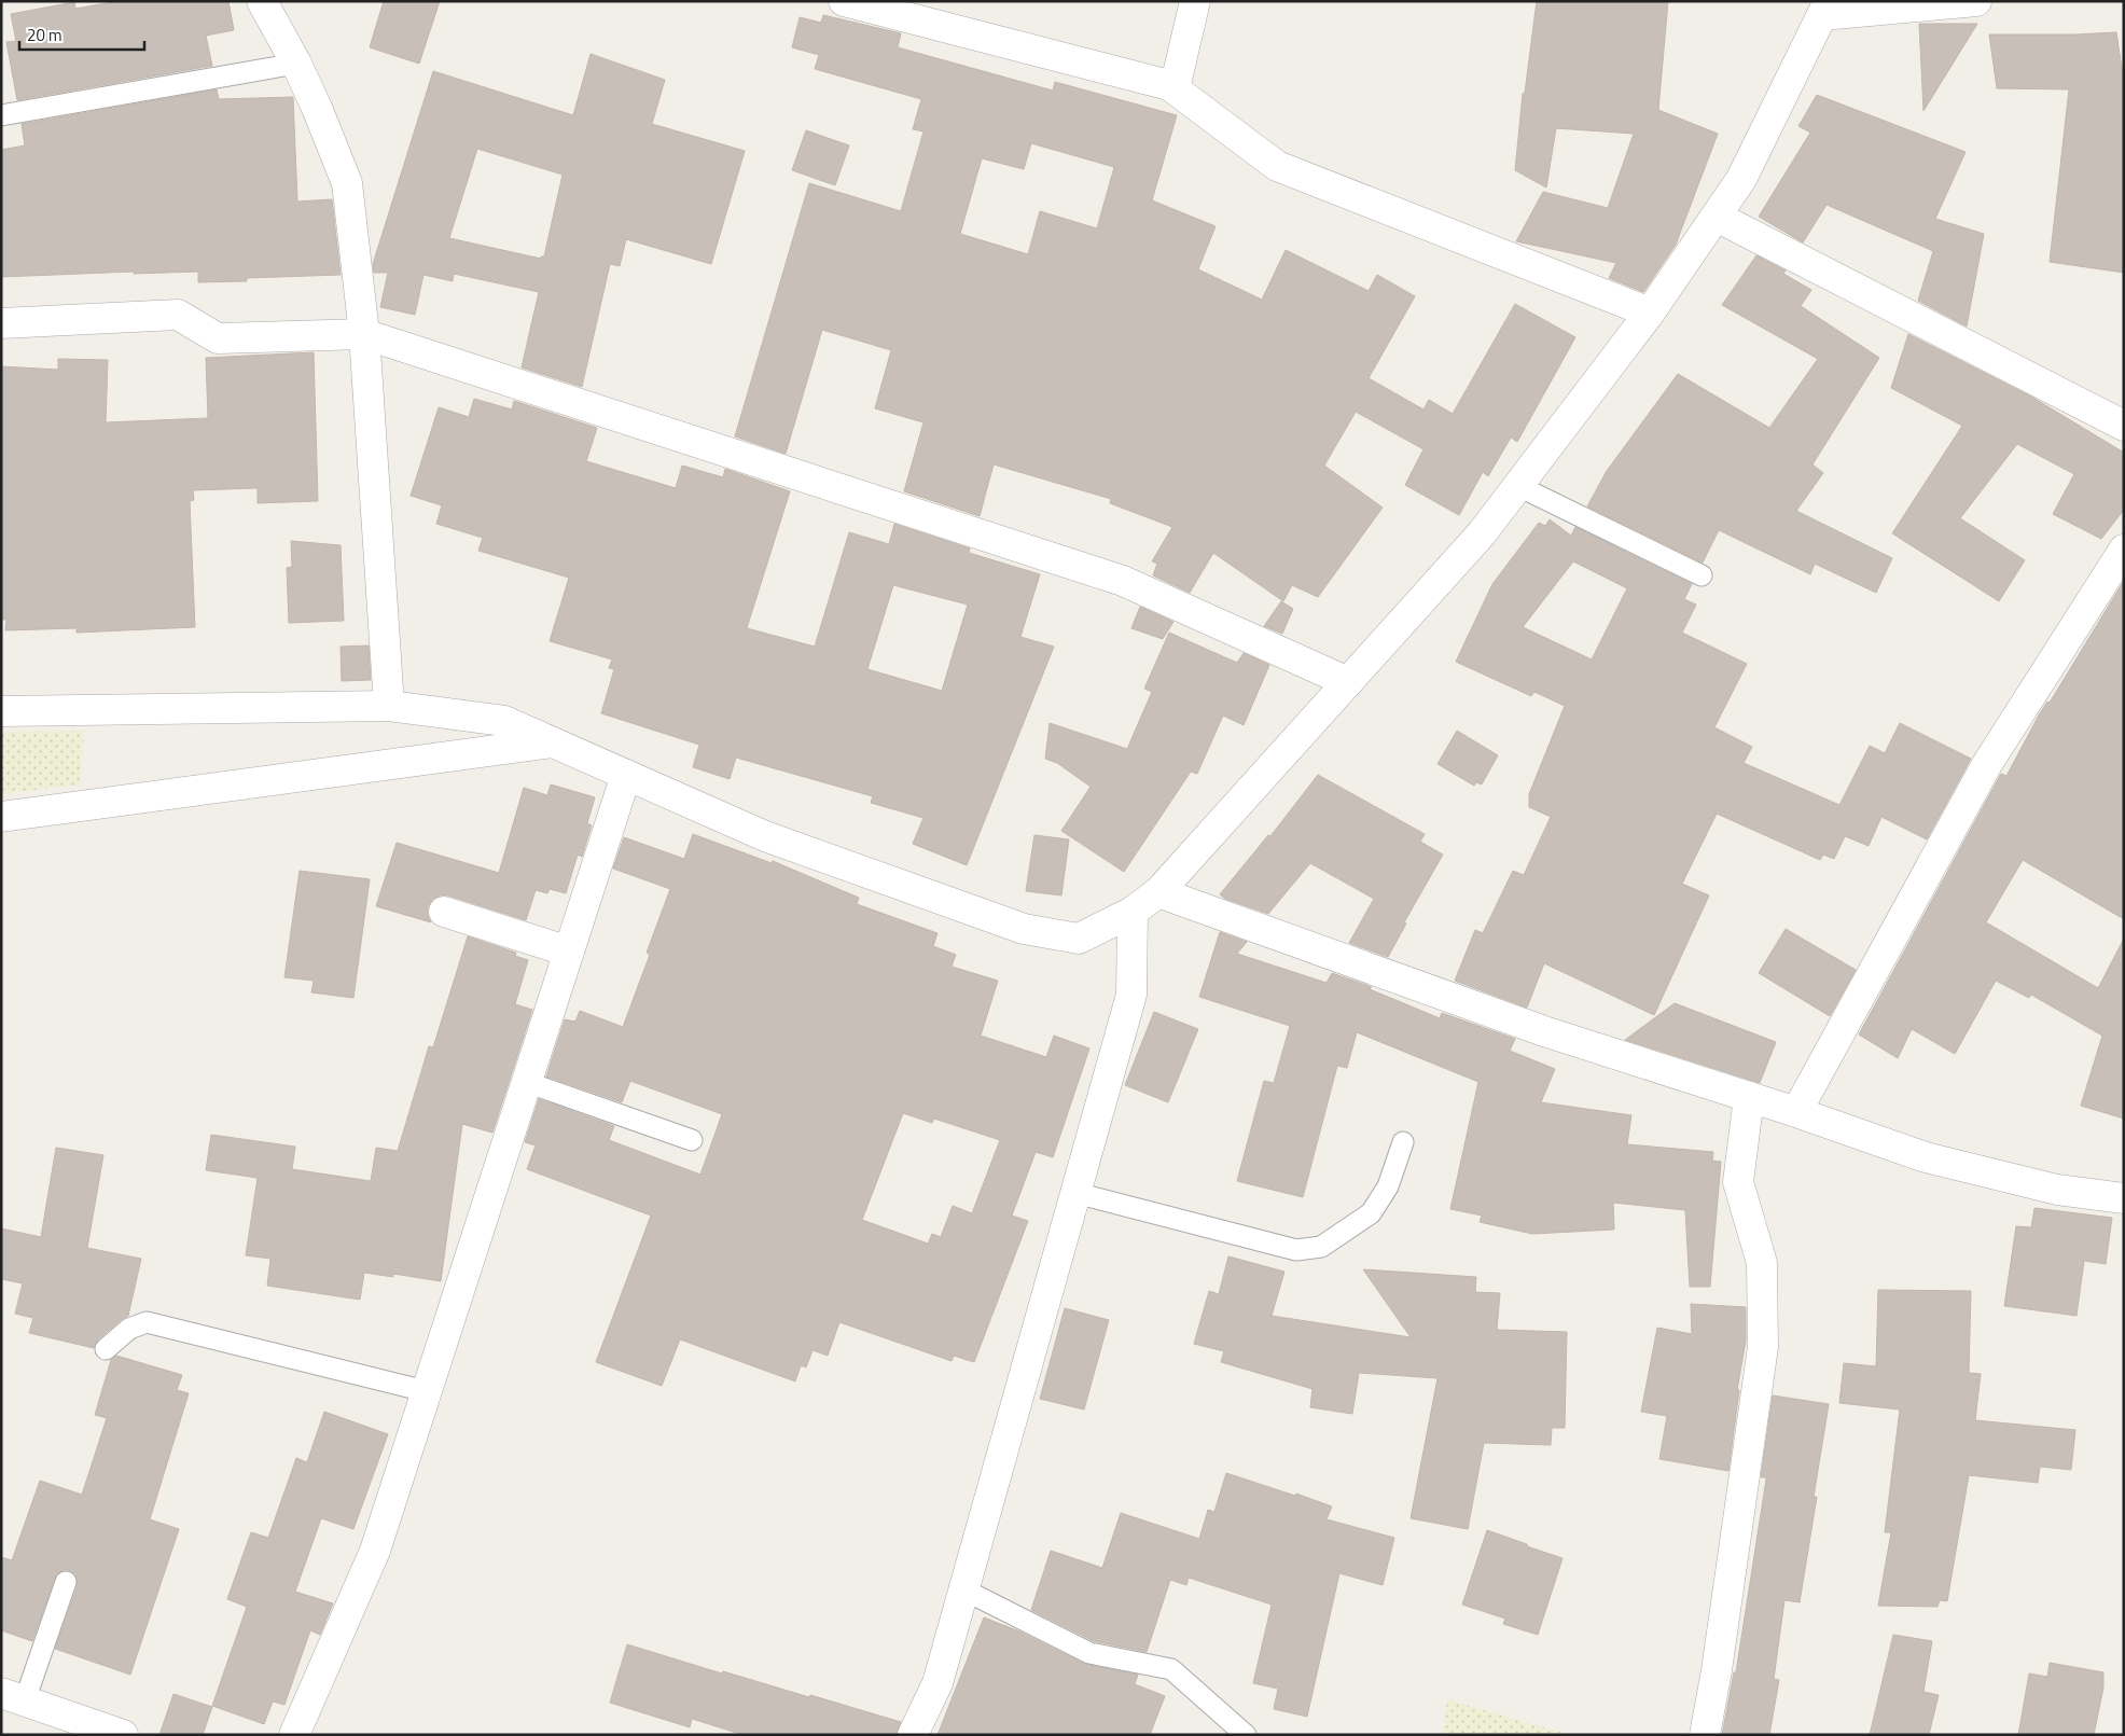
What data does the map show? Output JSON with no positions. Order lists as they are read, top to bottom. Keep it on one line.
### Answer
{"scale_bar":"20 m"}
